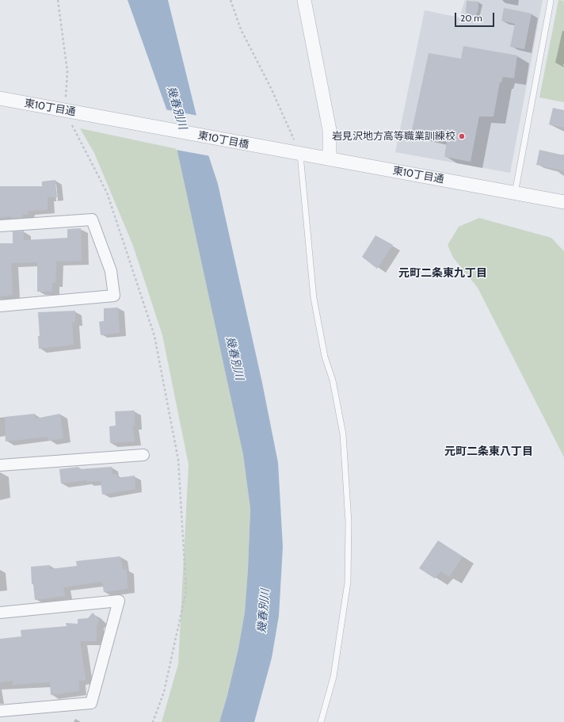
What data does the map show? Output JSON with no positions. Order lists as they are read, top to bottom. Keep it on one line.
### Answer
{"streets":{"street":["東10丁目通","東10丁目橋"]},"crossings":[["東10丁目通","東10丁目橋"]],"districts":["元町二条東九丁目","元町二条東八丁目"],"water":["幾春別川"],"places":["岩見沢地方高等職業訓練校"],"scale_bar":"20 m"}
